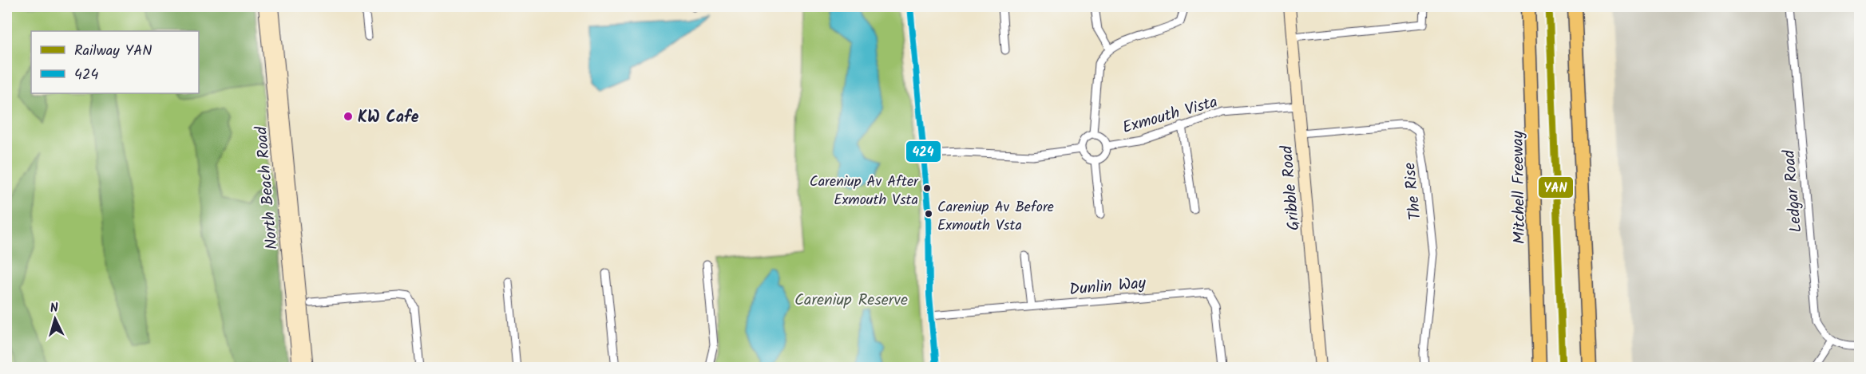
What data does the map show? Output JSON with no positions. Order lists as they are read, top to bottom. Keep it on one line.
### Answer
{"streets":{"highway":["Mitchell Freeway"],"main road":["North Beach Road","Gribble Road"],"street":["Exmouth Vista","The Rise","Ledgar Road","Dunlin Way"]},"crossings":[["Exmouth Vista","Gribble Road"],["Gribble Road","The Rise"]],"parks":["Careniup Reserve"],"places":["KW Cafe","Careniup Av After Exmouth Vsta","Careniup Av Before Exmouth Vsta"],"lines":["rail line YAN","transit line 424"],"legend":["Railway YAN","424"],"north":"top"}
